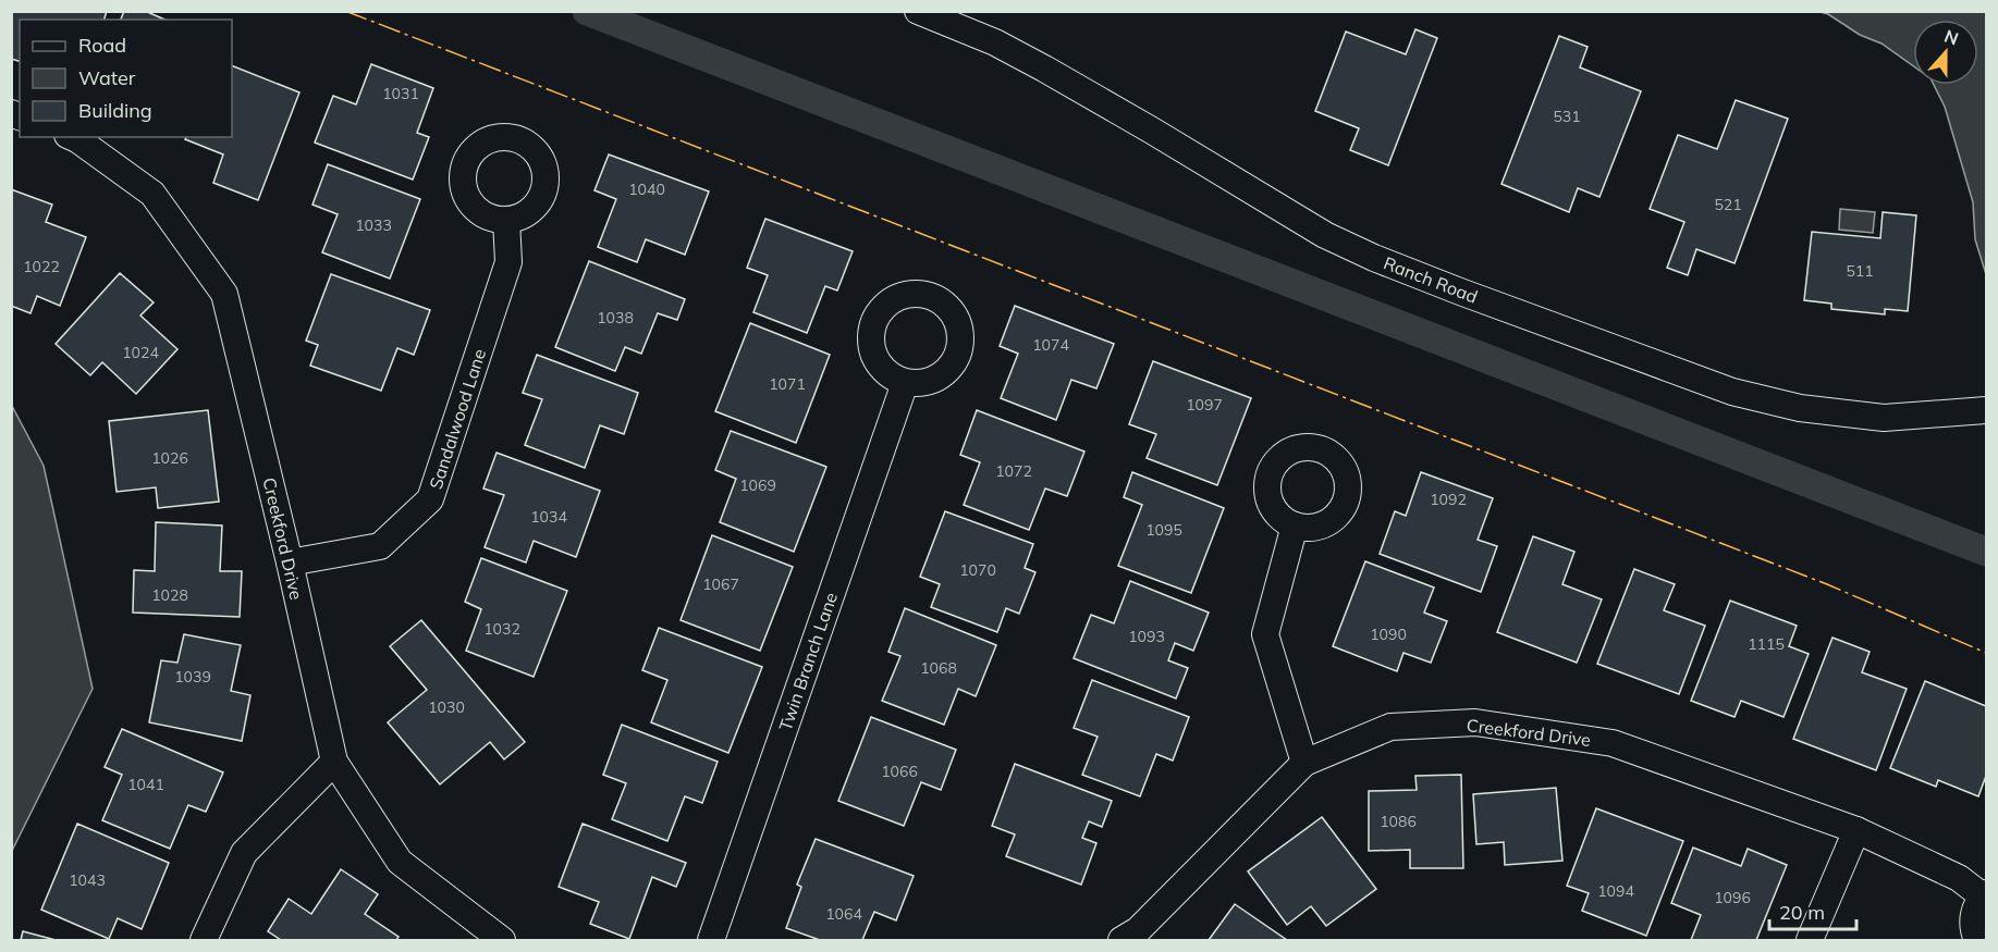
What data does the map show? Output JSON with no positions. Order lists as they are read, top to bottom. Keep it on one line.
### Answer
{"streets":{"street":["Ranch Road","Sandalwood Lane","Creekford Drive","Twin Branch Lane"]},"crossings":[["Sandalwood Lane","Creekford Drive"]],"house_numbers":["1031","531","1040","521","1033","1022","511","1038","1074","1024","1071","1097","1026","1072","1069","1092","1034","1095","1070","1067","1028","1032","1090","1093","1115","1068","1039","1030","1066","1041","1086","1043","1094","1096","1064"],"legend":["Road","Water","Building"],"scale_bar":"20 m","north":"top"}
